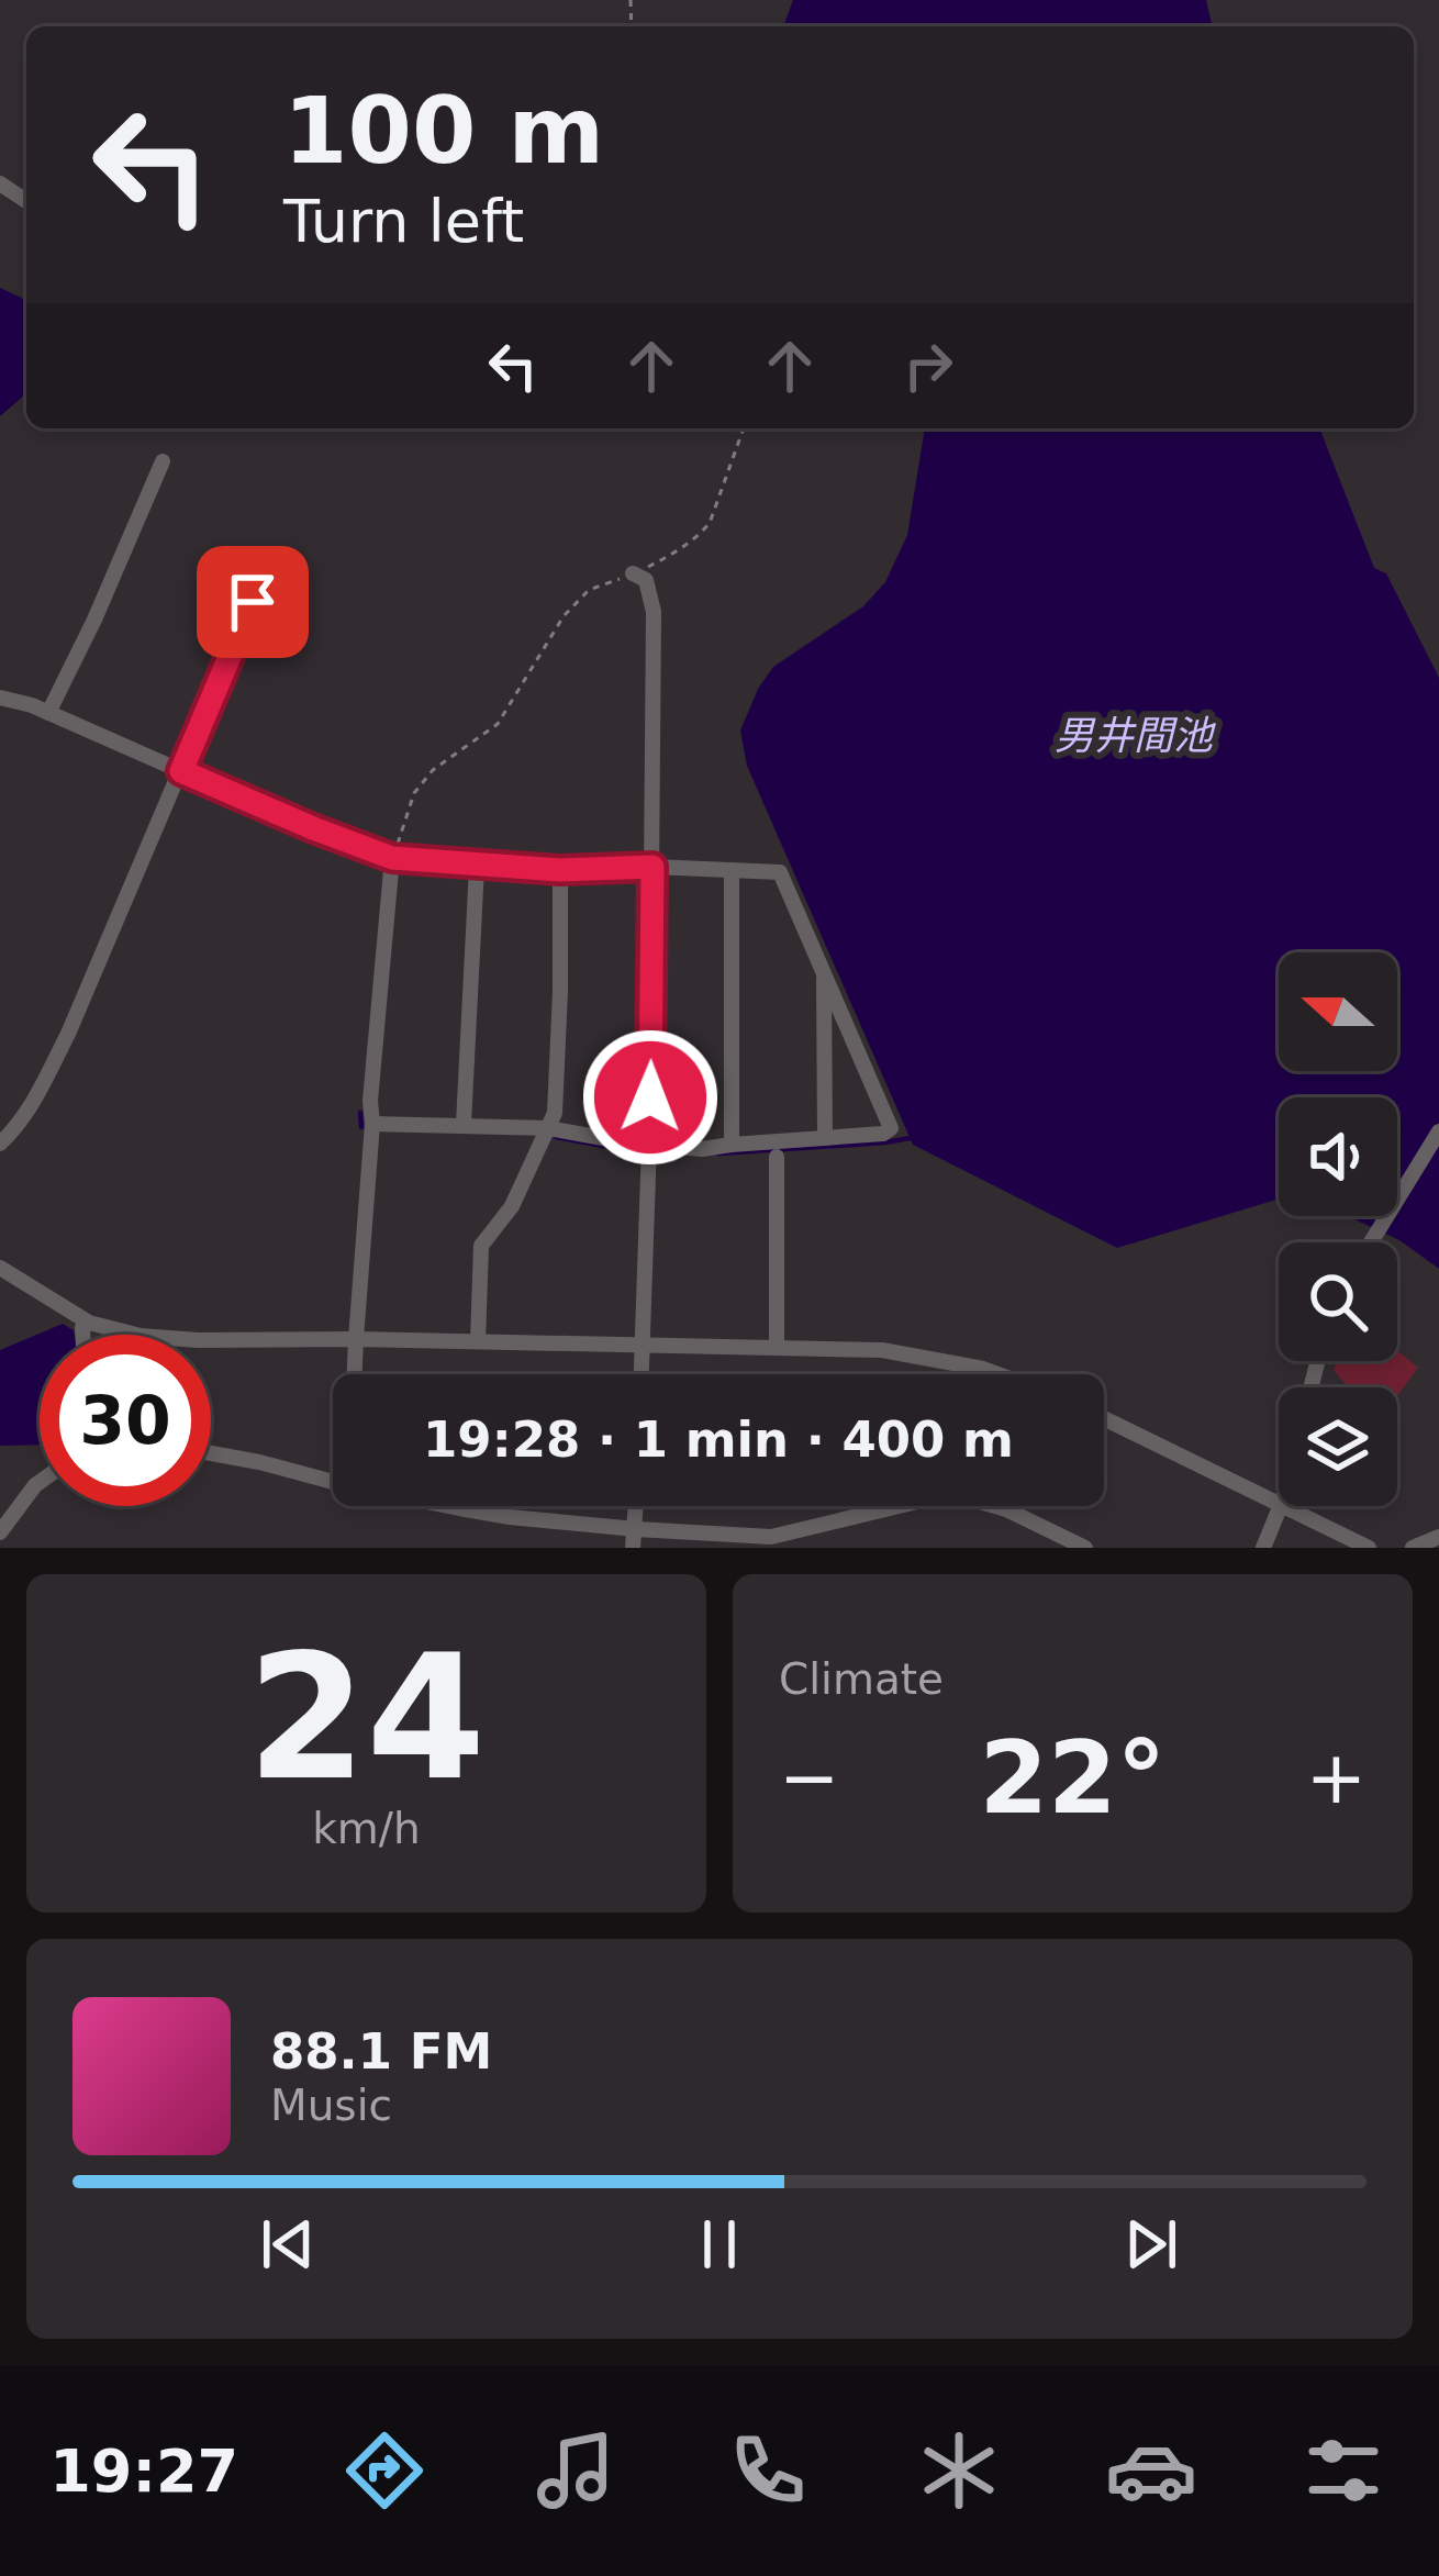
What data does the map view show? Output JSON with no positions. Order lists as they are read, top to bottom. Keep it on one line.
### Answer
{"water":["男井間池"],"north":"left","page":{"turn":["100 m","Turn left"],"limit":"30","trip":"19:28 · 1 min · 400 m","tile":[["24","km/h"],"Climate"],"heat":["−","22°","+"],"song":["88.1 FM","Music"],"tabs":"19:27"}}
